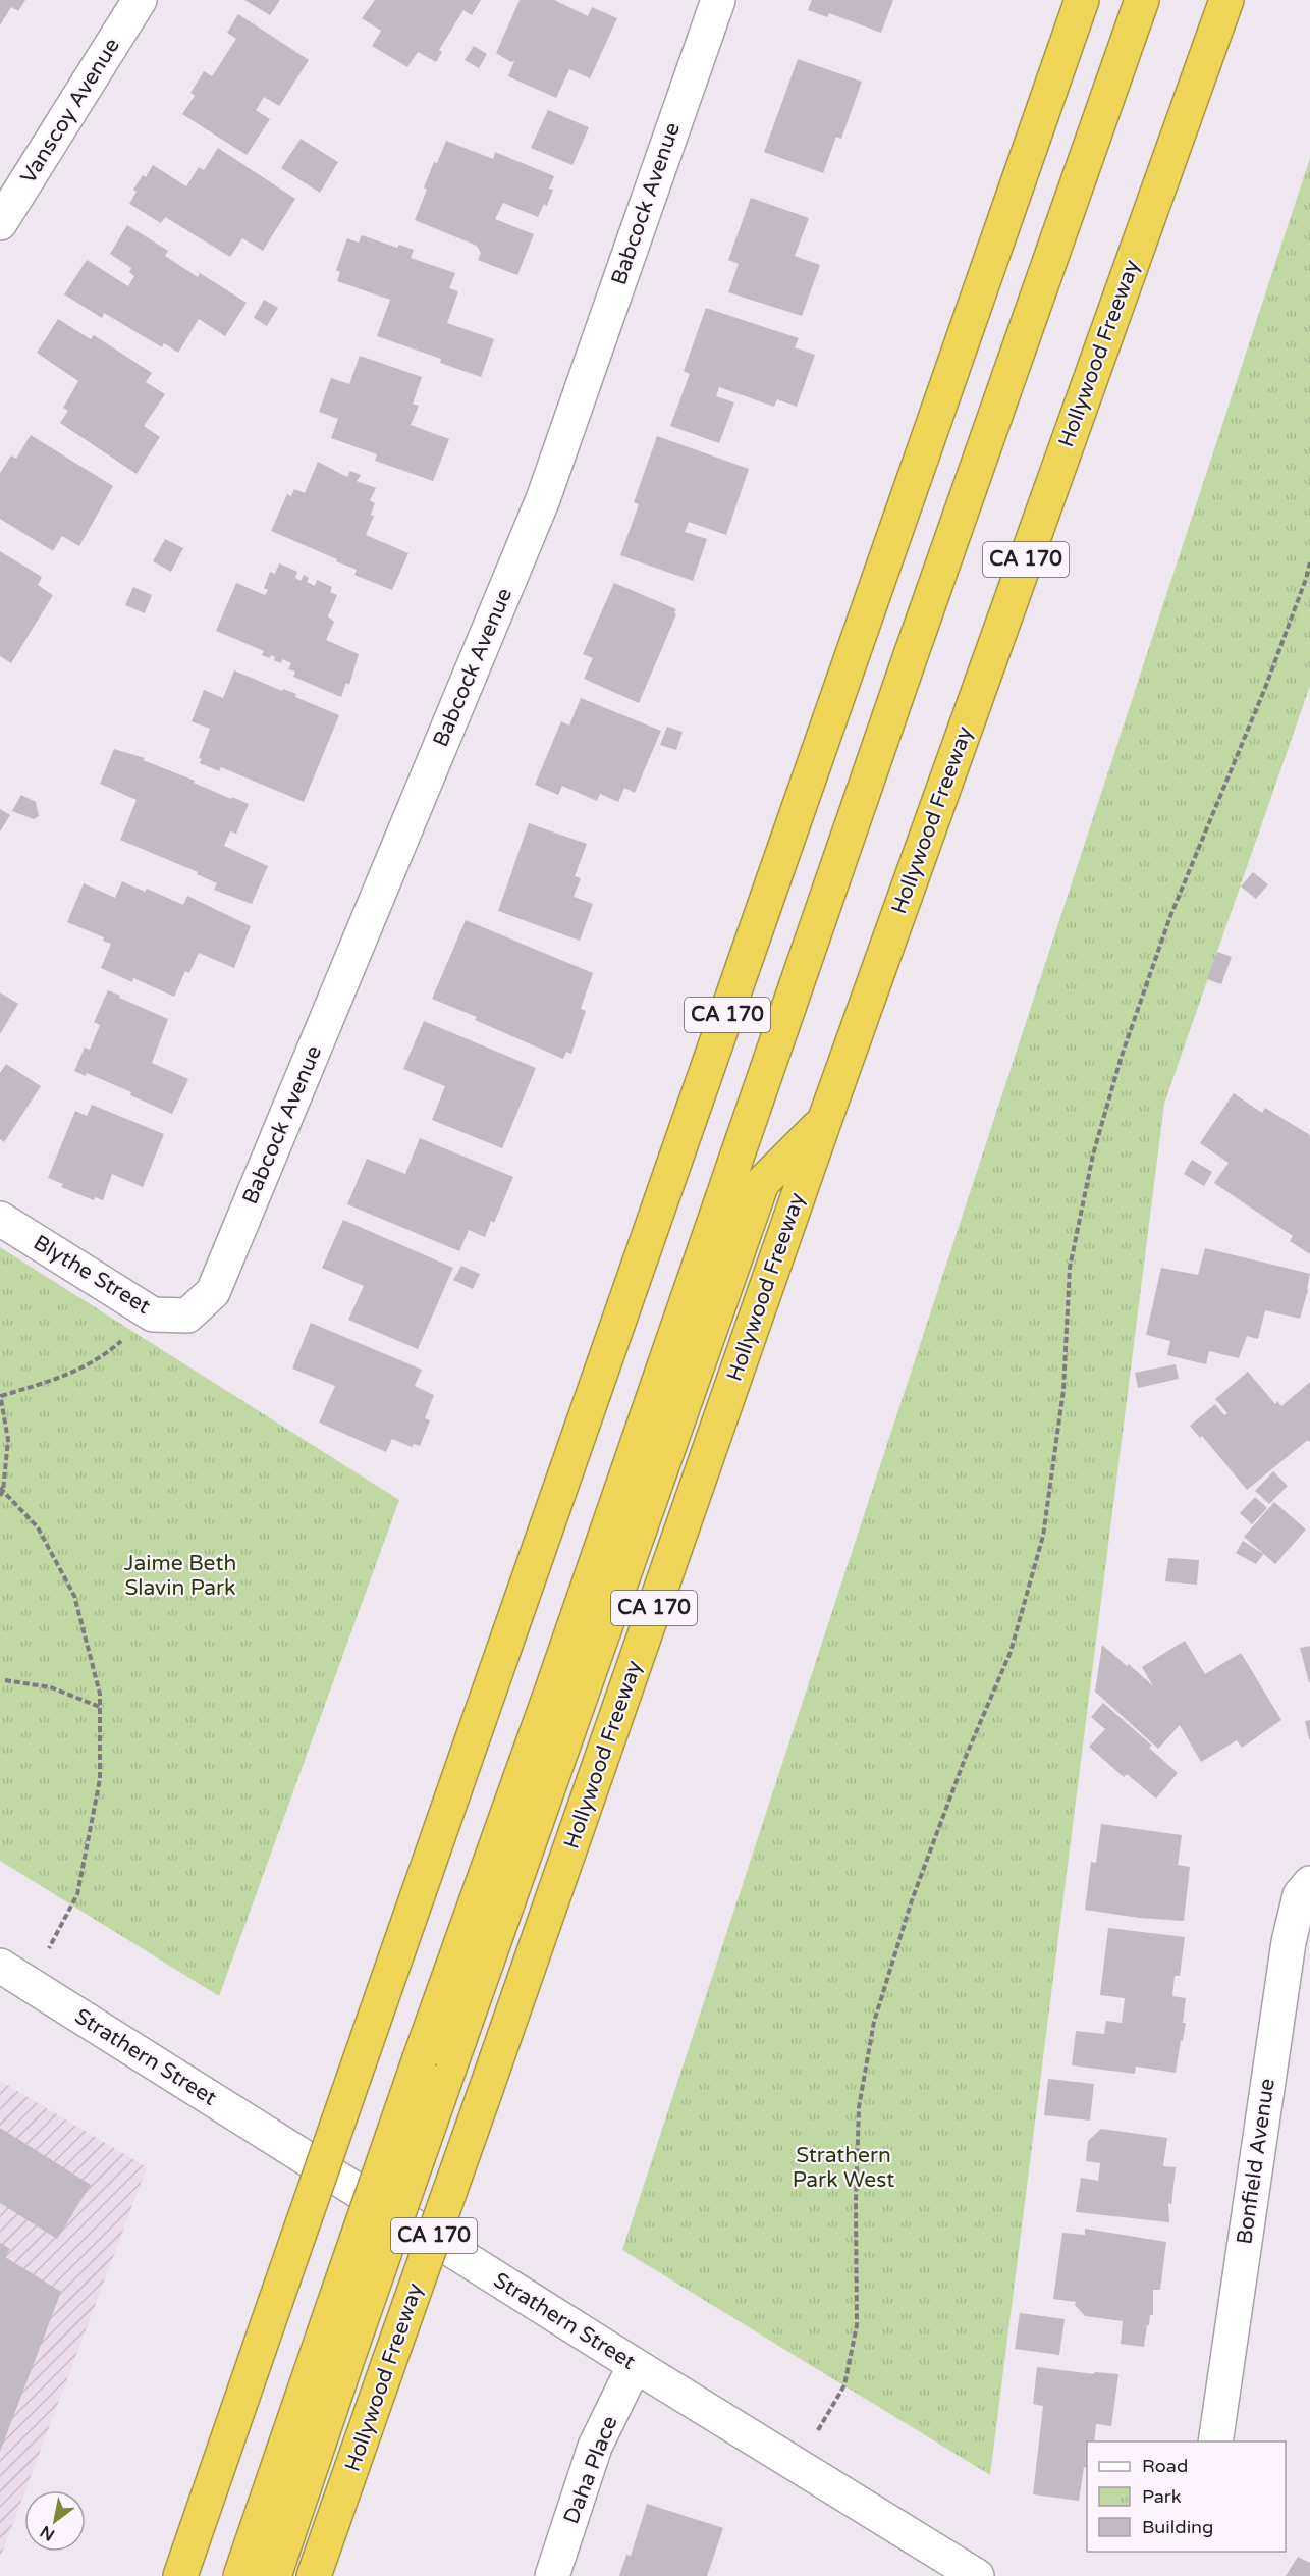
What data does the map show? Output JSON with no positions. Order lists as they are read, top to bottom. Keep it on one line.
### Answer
{"streets":{"highway":["Hollywood Freeway","CA 170"],"street":["Vanscoy Avenue","Babcock Avenue","Blythe Street","Strathern Street","Bonfield Avenue","Daha Place"]},"crossings":[["Babcock Avenue","Blythe Street"],["Strathern Street","Daha Place"]],"parks":["Jaime Beth Slavin Park","Strathern Park West"],"legend":["Road","Park","Building"],"north":"bottom left"}
